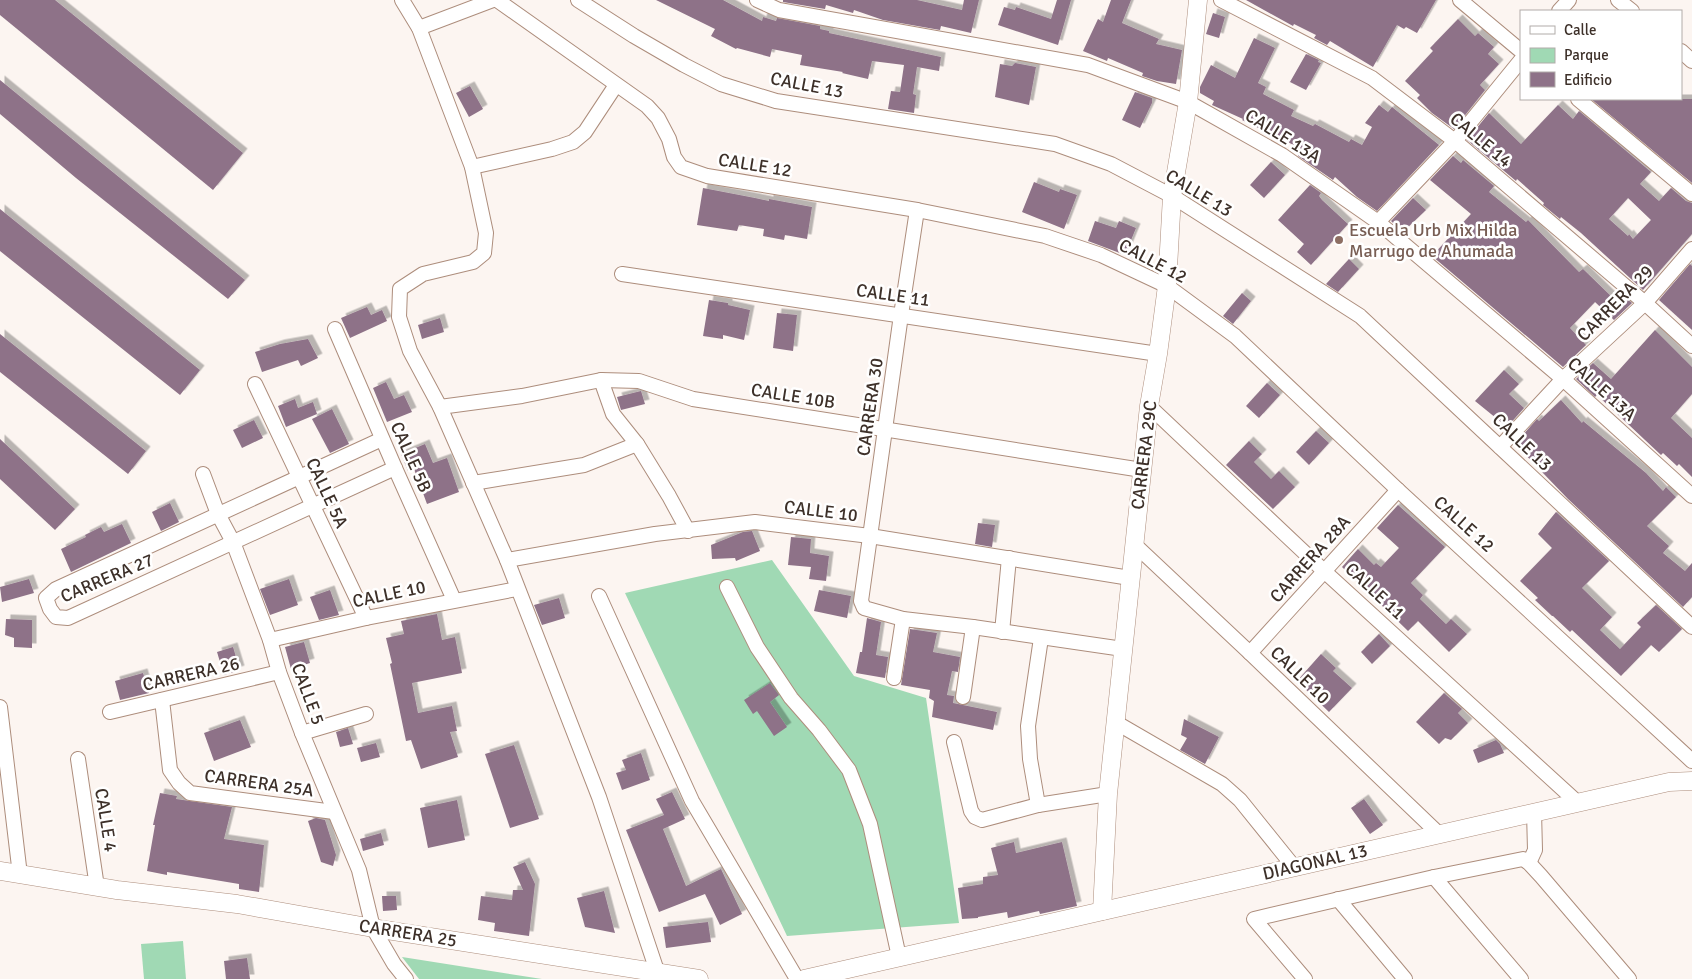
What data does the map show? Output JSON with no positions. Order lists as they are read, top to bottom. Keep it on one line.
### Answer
{"streets":{"street":["CALLE 13","CALLE 13A","CALLE 14","CALLE 12","CALLE 11","CARRERA 29","CALLE 10B","CARRERA 30","CARRERA 29C","CALLE 5B","CALLE 5A","CALLE 10","CARRERA 28A","CARRERA 27","CARRERA 26","CALLE 5","CARRERA 25A","CALLE 4","DIAGONAL 13","CARRERA 25"]},"crossings":[["CALLE 13","CARRERA 29"],["CALLE 13","CARRERA 29C"],["CALLE 13A","CARRERA 29"],["CALLE 13A","CARRERA 29C"],["CALLE 14","CARRERA 29"],["CALLE 12","CARRERA 30"],["CALLE 12","CARRERA 29C"],["CALLE 12","CARRERA 28A"],["CALLE 11","CARRERA 30"],["CALLE 11","CARRERA 29C"],["CALLE 11","CARRERA 28A"],["CALLE 11","DIAGONAL 13"],["CALLE 10B","CARRERA 30"],["CALLE 10B","CARRERA 29C"],["CARRERA 30","CALLE 10"],["CARRERA 29C","CALLE 10"],["CARRERA 29C","DIAGONAL 13"],["CALLE 5B","CALLE 10"],["CALLE 5B","CARRERA 27"],["CALLE 5A","CALLE 10"],["CALLE 5A","CARRERA 27"],["CALLE 10","CARRERA 28A"],["CALLE 10","CALLE 5"],["CALLE 10","DIAGONAL 13"],["CARRERA 27","CALLE 5"],["CARRERA 26","CALLE 5"],["CARRERA 26","CARRERA 25A"],["CALLE 5","CARRERA 25A"],["CALLE 5","CARRERA 25"],["CALLE 4","CARRERA 25"]],"places":["Escuela Urb Mix Hilda Marrugo de Ahumada"],"legend":["Calle","Parque","Edificio"]}
